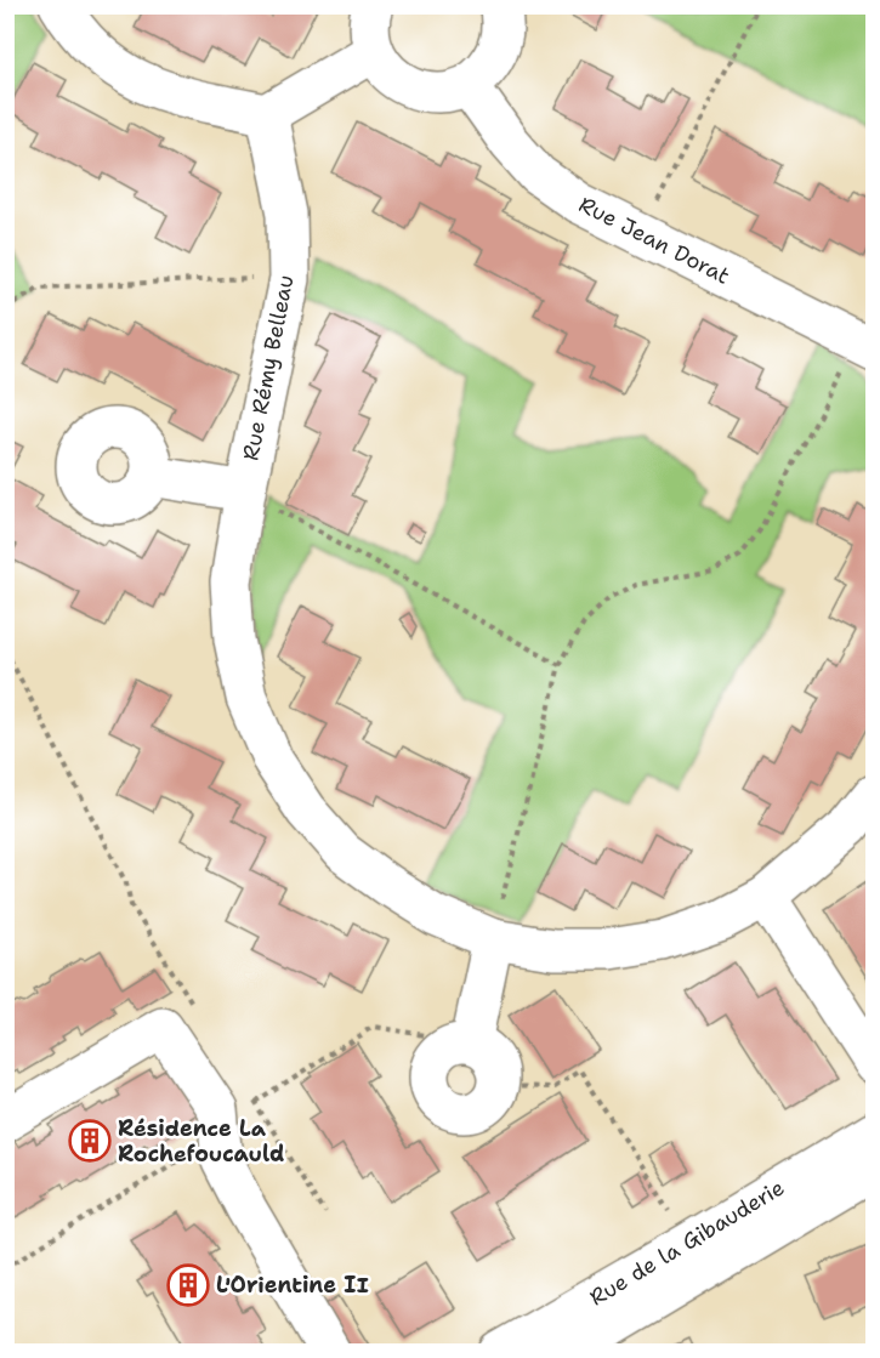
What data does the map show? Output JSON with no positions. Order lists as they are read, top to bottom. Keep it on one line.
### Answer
{"streets":{"street":["Rue Jean Dorat","Rue Rémy Belleau","Rue de la Gibauderie"]},"places":{"building":["Résidence La Rochefoucauld","L'Orientine II"]}}
